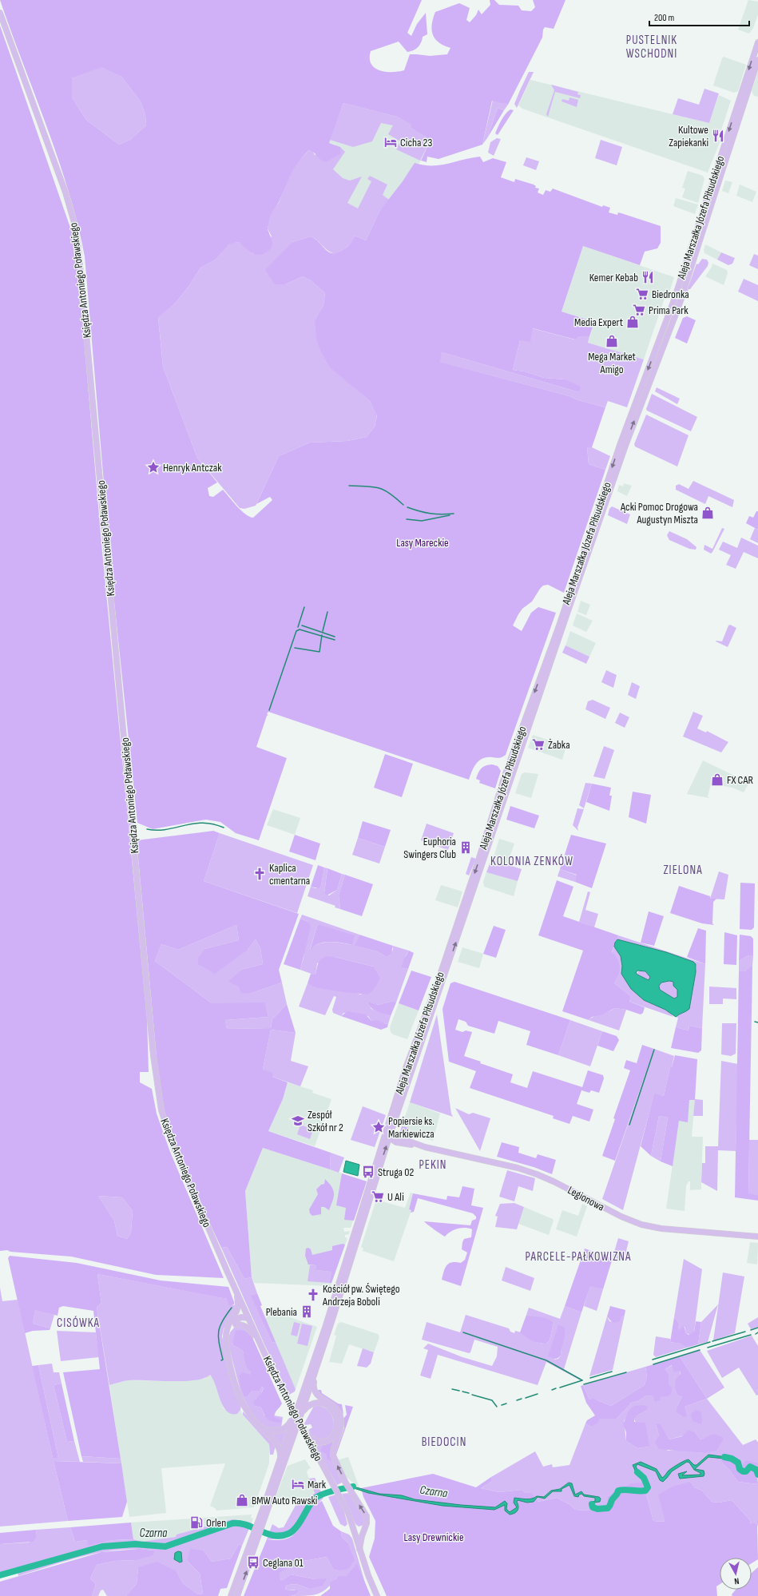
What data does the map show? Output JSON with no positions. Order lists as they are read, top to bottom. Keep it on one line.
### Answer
{"streets":{"main road":["Aleja Marszałka Józefa Piłsudskiego","Księdza Antoniego Poławskiego","Legionowa"]},"crossings":[["Aleja Marszałka Józefa Piłsudskiego","Legionowa"]],"districts":["PUSTELNIK WSCHODNI","KOLONIA ZENKÓW","ZIELONA","PEKIN","PARCELE-PAŁKOWIZNA","CISÓWKA","BIEDOCIN"],"water":["Czarna"],"parks":["Lasy Mareckie","Lasy Drewnickie"],"places":{"restaurant":["Kultowe Zapiekanki","Kemer Kebab"],"hotel":["Cicha 23","Mark"],"supermarket":["Biedronka","Prima Park","Żabka","U Ali"],"shop":["Media Expert","Mega Market Amigo","Ącki Pomoc Drogowa Augustyn Miszta","FX CAR","BMW Auto Rawski"],"place":["Henryk Antczak","Popiersie ks. Markiewicza"],"building":["Euphoria Swingers Club","Plebania"],"church":["Kaplica cmentarna","Kościół pw. Świętego Andrzeja Boboli"],"school or university":["Zespół Szkół nr 2"],"bus stop":["Struga 02","Ceglana 01"],"fuel station":["Orlen"]},"scale_bar":"200 m","north":"bottom"}
